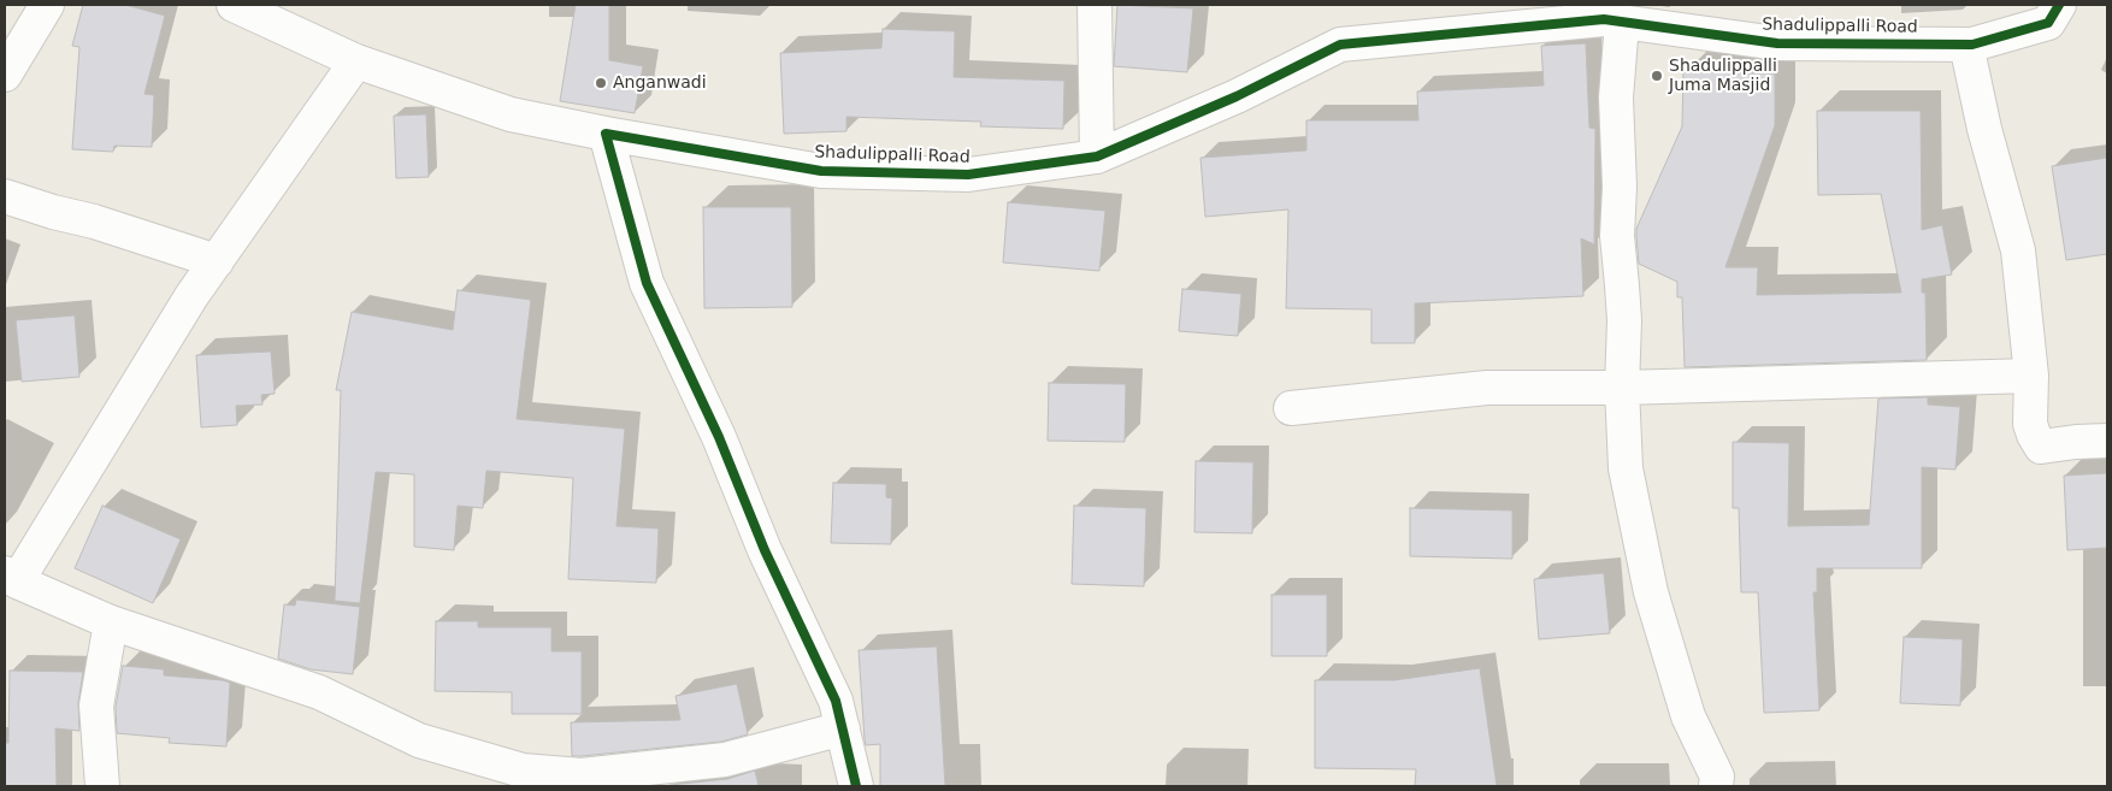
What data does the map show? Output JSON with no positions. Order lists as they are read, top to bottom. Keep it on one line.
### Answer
{"streets":{"street":["Shadulippalli Road"]},"places":["Shadulippalli Juma Masjid","Anganwadi"]}
